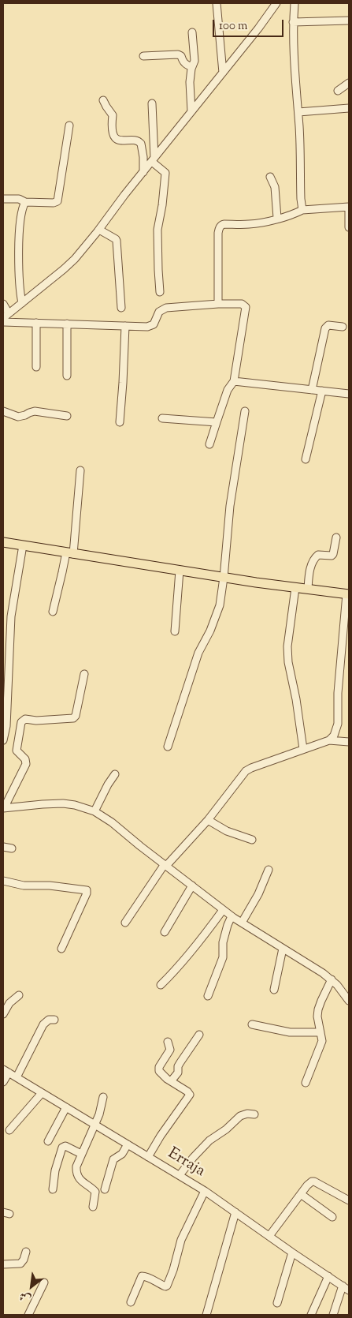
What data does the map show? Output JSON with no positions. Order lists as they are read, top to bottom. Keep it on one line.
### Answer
{"streets":{"street":["Erraja"]},"scale_bar":"100 m","north":"bottom left"}
